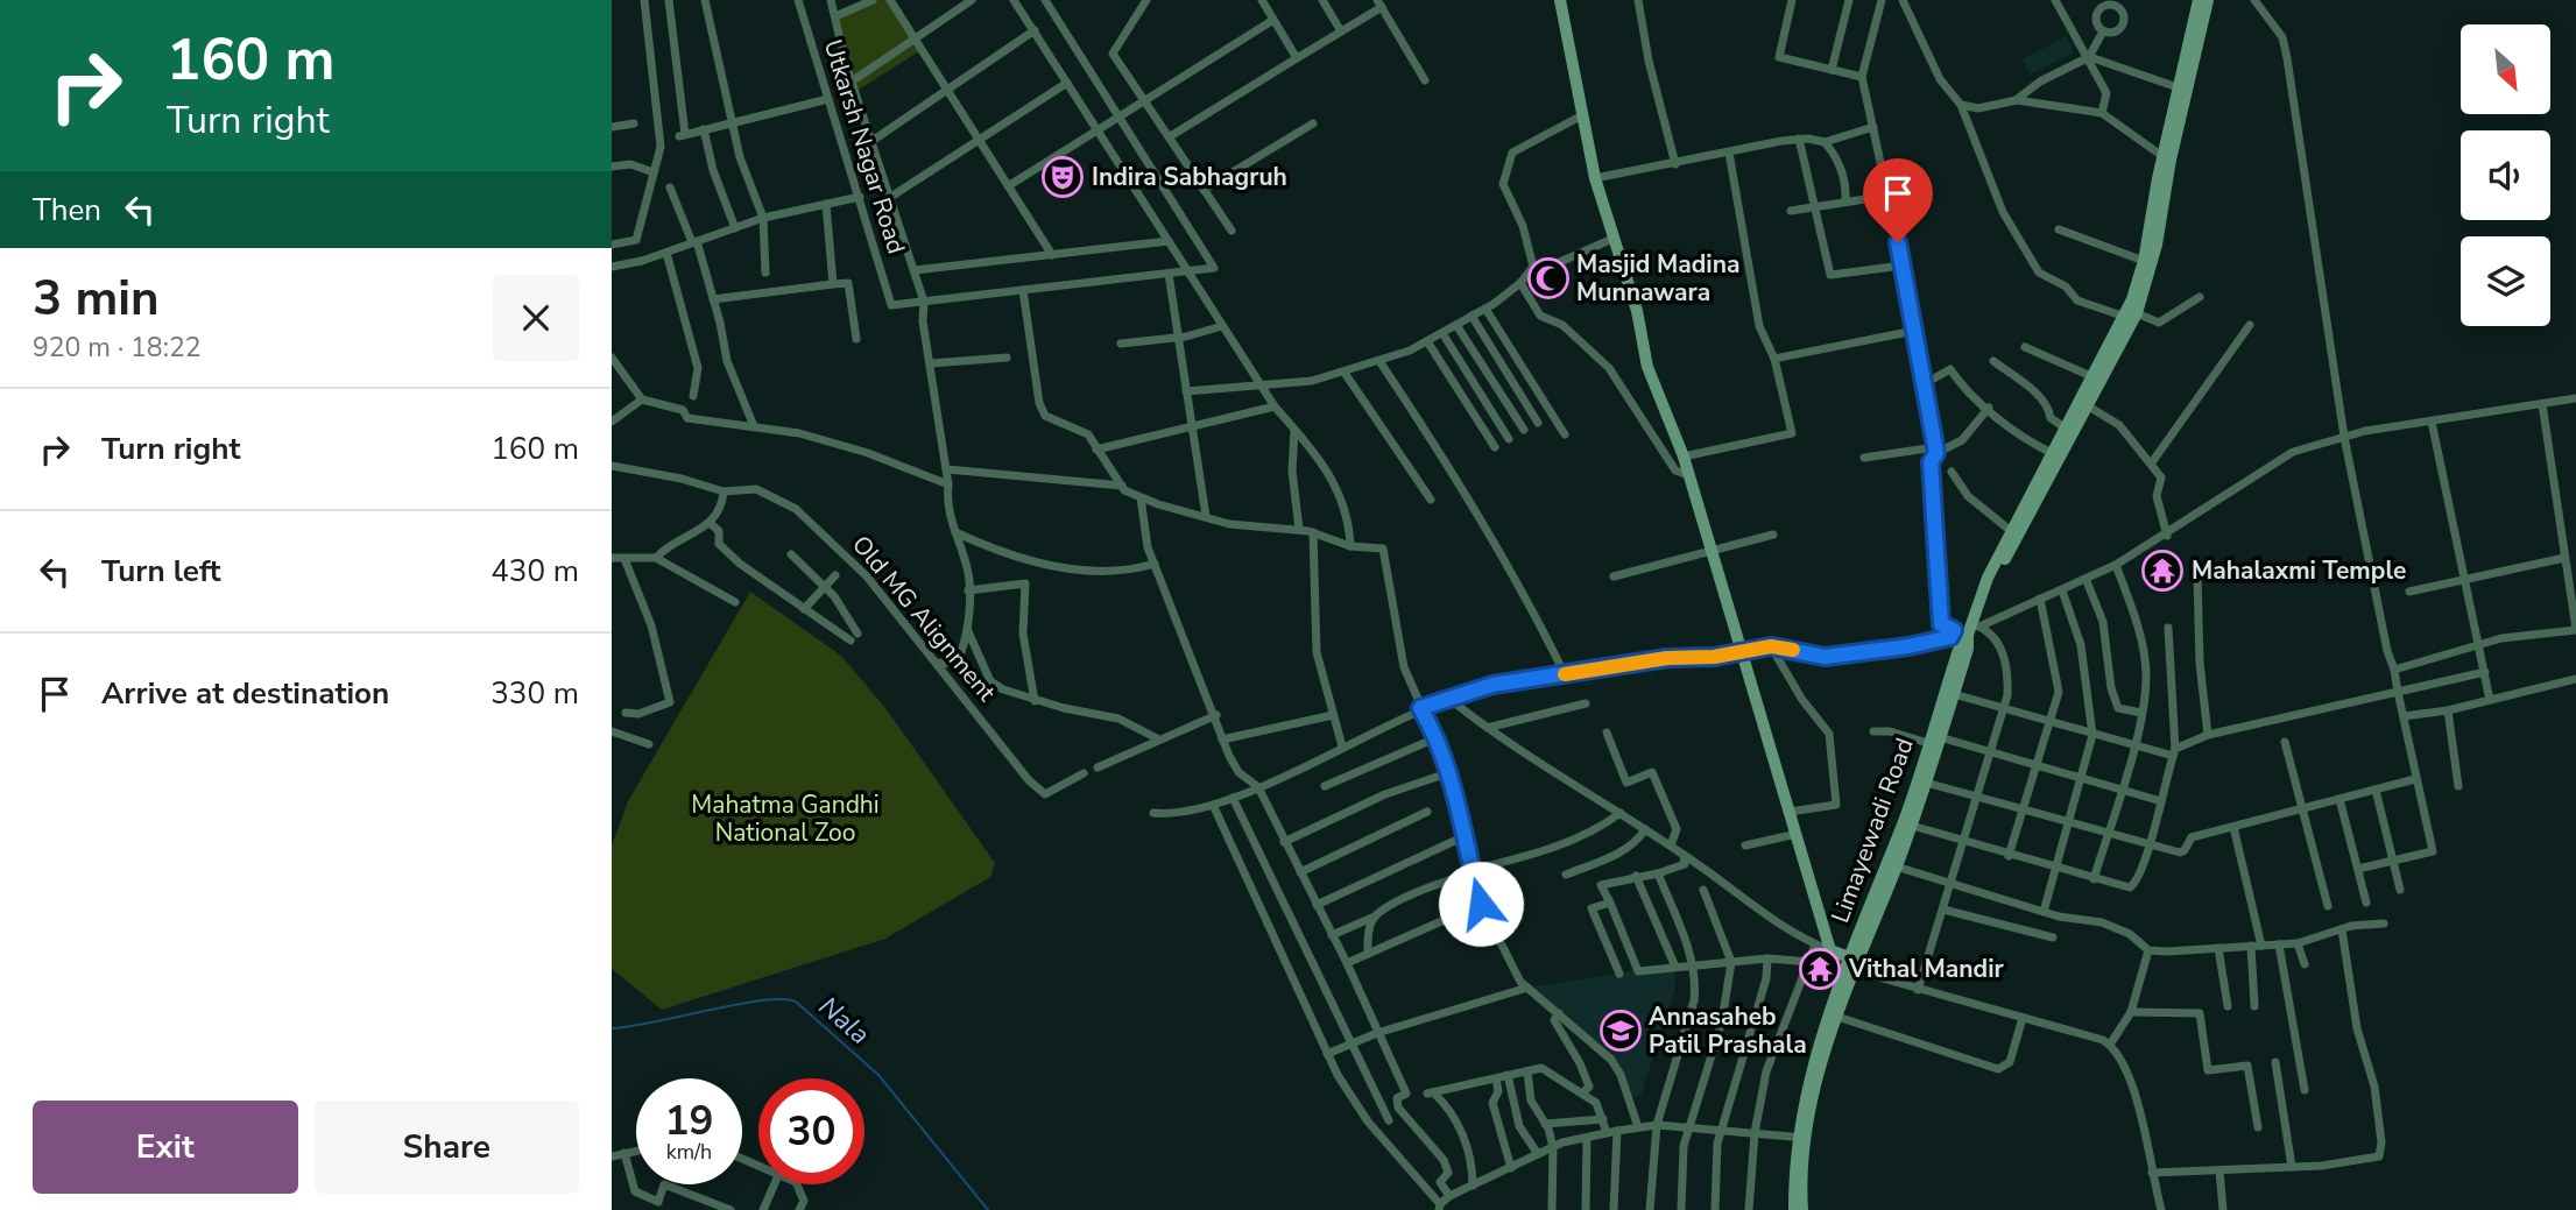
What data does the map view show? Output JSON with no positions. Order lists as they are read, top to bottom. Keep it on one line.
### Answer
{"streets":{"street":["Utkarsh Nagar Road","Old MG Alignment","Limayewadi Road"]},"water":["Nala"],"parks":["Mahatma Gandhi National Zoo"],"places":{"theatre":["Indira Sabhagruh"],"mosque":["Masjid Madina Munnawara"],"temple":["Mahalaxmi Temple","Vithal Mandir"],"school or university":["Annasaheb Patil Prashala"]},"north":"bottom right","page":{"turn":["160 m","Turn right"],"then":"Then","heading":["3 min","920 m · 18:22"],"list":[{"name":"Turn right","value":"160 m"},{"name":"Turn left","value":"430 m"},{"name":"Arrive at destination","value":"330 m"}],"speed":"19 km/h","limit":"30","buttons":["Exit","Share"]}}
